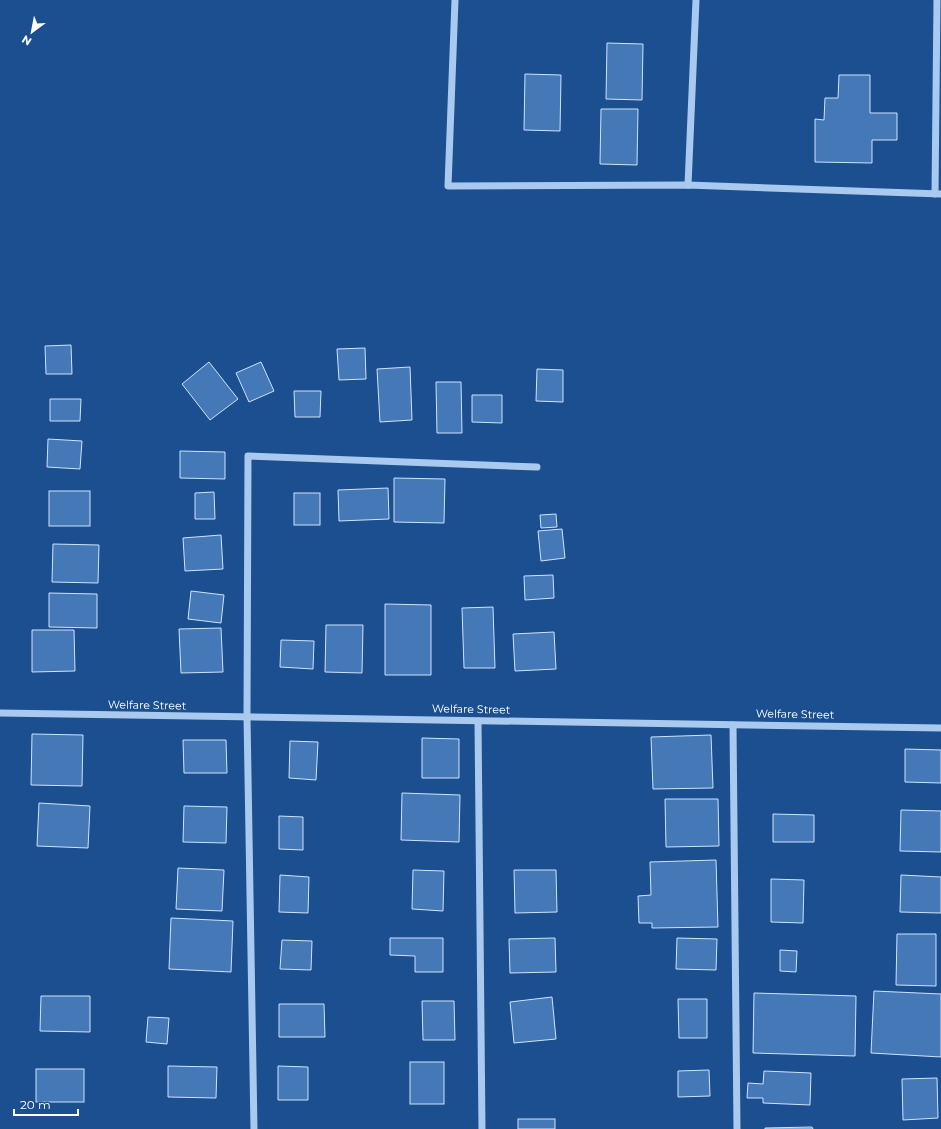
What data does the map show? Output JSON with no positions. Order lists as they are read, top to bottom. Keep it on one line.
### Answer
{"streets":{"street":["Welfare Street"]},"scale_bar":"20 m","north":"bottom left"}
